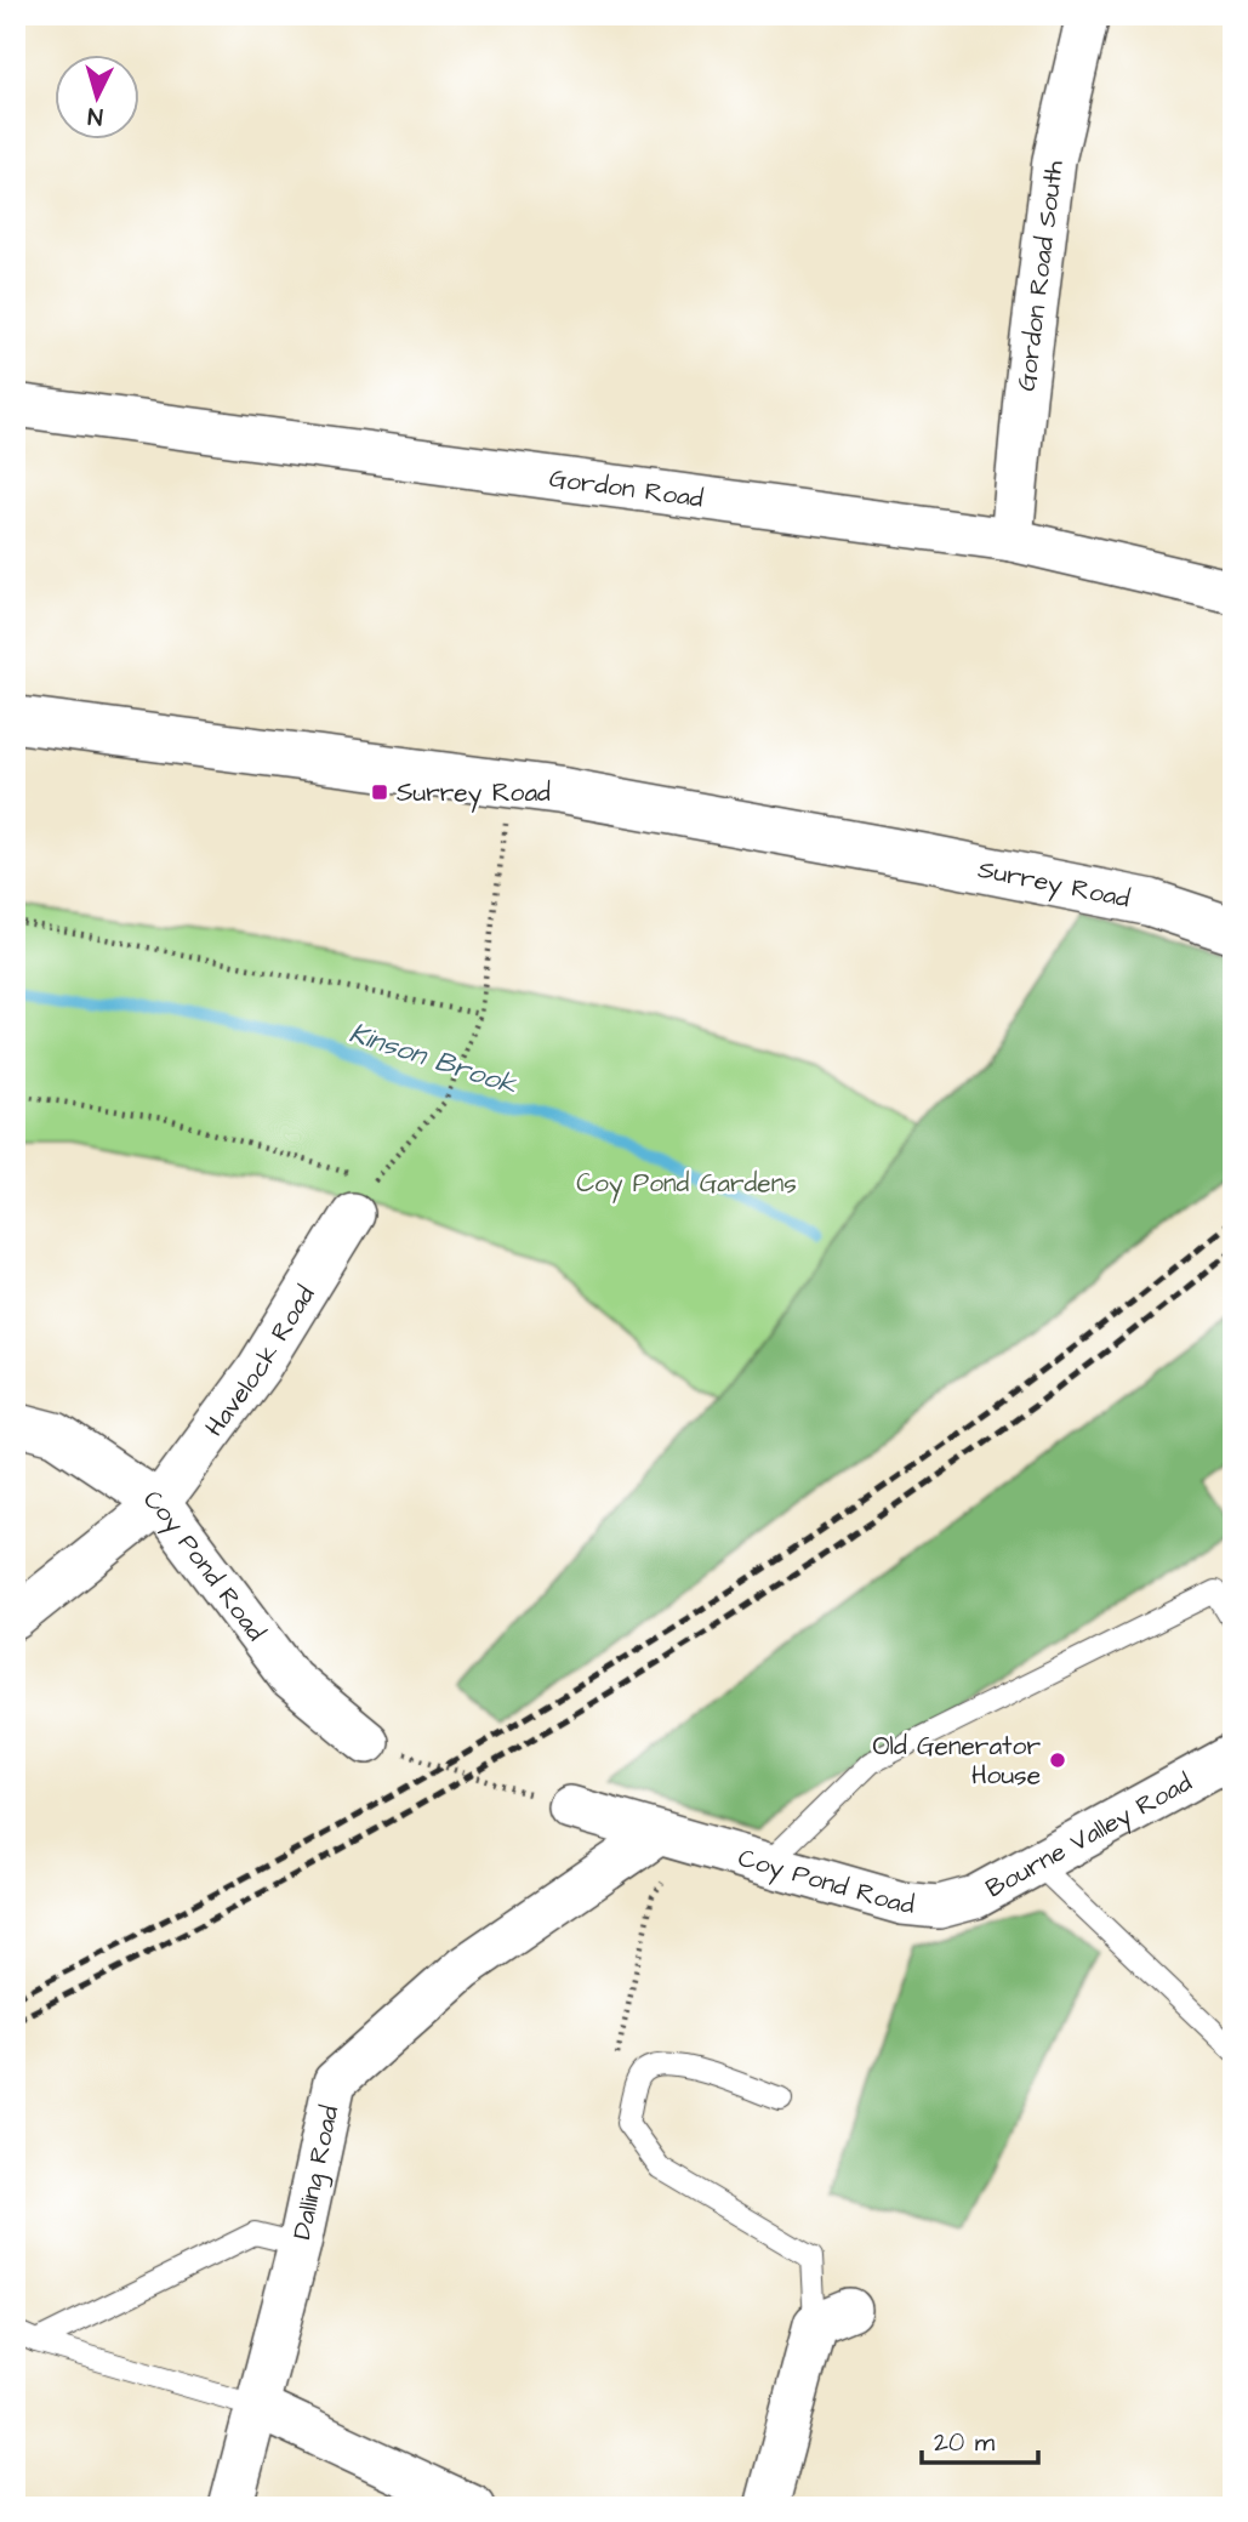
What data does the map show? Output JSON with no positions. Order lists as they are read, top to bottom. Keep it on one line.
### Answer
{"streets":{"street":["Gordon Road South","Gordon Road","Surrey Road","Havelock Road","Coy Pond Road","Bourne Valley Road","Dalling Road"]},"crossings":[["Gordon Road South","Gordon Road"],["Havelock Road","Coy Pond Road"],["Coy Pond Road","Bourne Valley Road"],["Coy Pond Road","Dalling Road"]],"water":["Kinson Brook"],"parks":["Coy Pond Gardens"],"places":{"transit":["Surrey Road"],"other":["Old Generator House"]},"scale_bar":"20 m","north":"bottom"}
